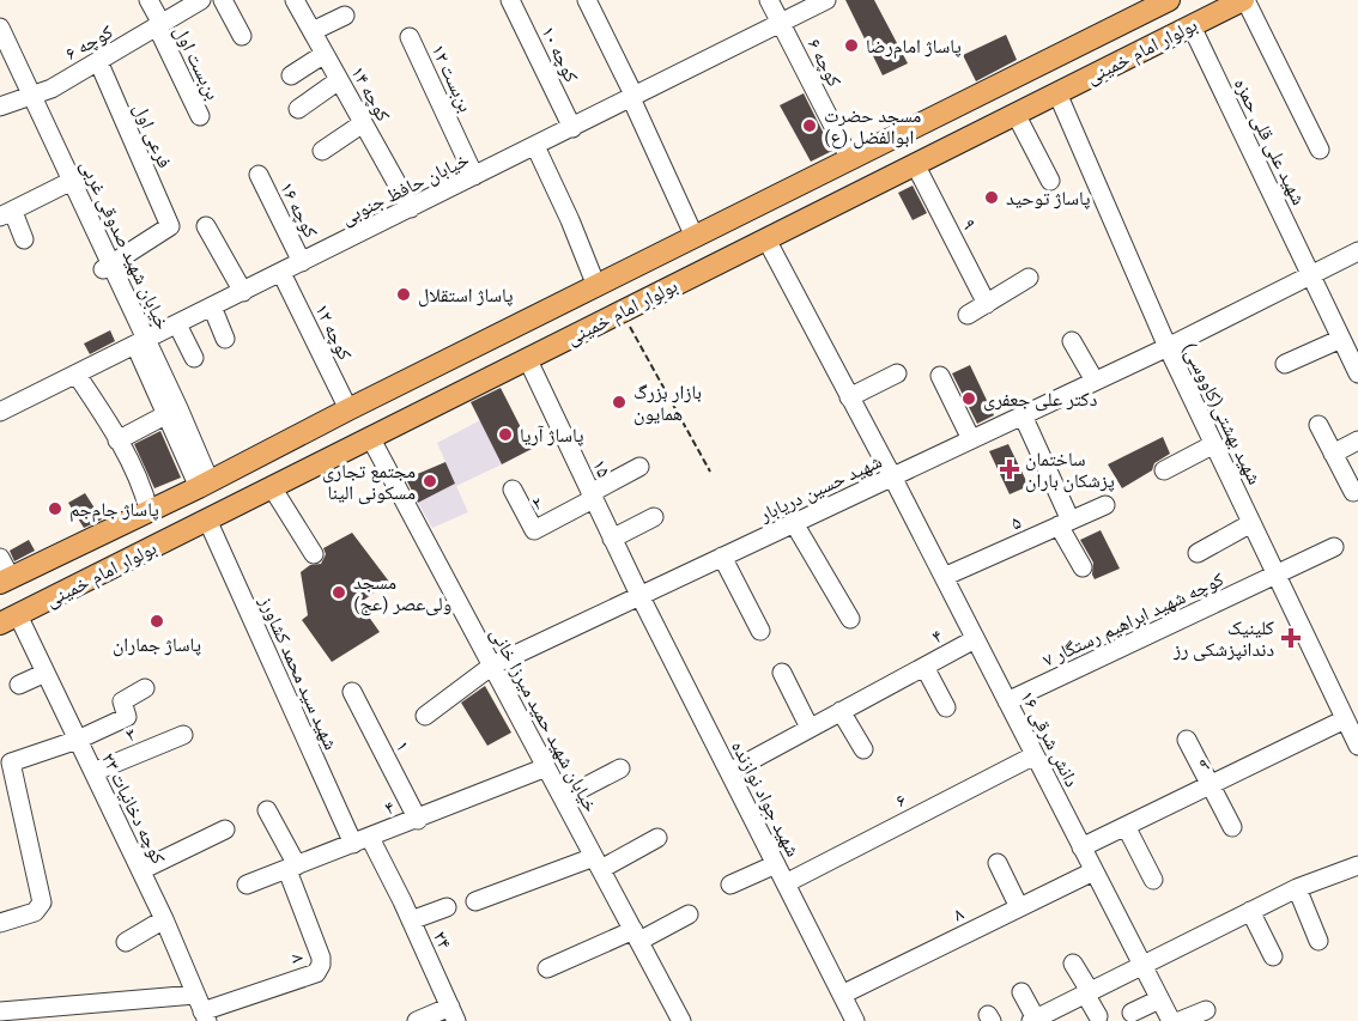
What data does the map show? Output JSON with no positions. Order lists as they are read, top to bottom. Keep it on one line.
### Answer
{"streets":{"main road":["بولوار امام خمینی"],"street":["کوچه ۶","کوچه ۱۰","بن‌بست اول","بن‌بست ۱۲","کوچه ۱۴","فرعی اول","شهید علی قلی حمزه","خیابان حافظ جنوبی","کوچه ۱۶","۹","کوچه ۱۲","شهید بهشتی(کاووسی)","۱۵","شهید حسین دریابار","۲","۵","کوچه شهید ابراهیم رستگار ۷","۴","شهید سید محمد کشاورز","خیابان شهید حمید میرزا خانی","۳","دانش شرقی ۱۶","۱","شهید جواد نوازنده","۶","کوچه دخانیات ۲۳","۸","۲۴","۷"]},"crossings":[["کوچه ۶","بولوار امام خمینی"],["کوچه ۶","بن‌بست اول"],["کوچه ۶","فرعی اول"],["کوچه ۶","خیابان حافظ جنوبی"],["بولوار امام خمینی","شهید علی قلی حمزه"],["بولوار امام خمینی","۹"],["بولوار امام خمینی","کوچه ۱۲"],["بولوار امام خمینی","شهید بهشتی(کاووسی)"],["بولوار امام خمینی","۱۵"],["بولوار امام خمینی","شهید سید محمد کشاورز"],["بولوار امام خمینی","خیابان شهید حمید میرزا خانی"],["بولوار امام خمینی","دانش شرقی ۱۶"],["بولوار امام خمینی","کوچه دخانیات ۲۳"],["کوچه ۱۰","خیابان حافظ جنوبی"],["بن‌بست ۱۲","خیابان حافظ جنوبی"],["کوچه ۱۴","خیابان حافظ جنوبی"],["شهید علی قلی حمزه","شهید حسین دریابار"],["خیابان حافظ جنوبی","کوچه ۱۶"],["خیابان حافظ جنوبی","کوچه ۱۲"],["۹","شهید بهشتی(کاووسی)"],["۹","دانش شرقی ۱۶"],["شهید بهشتی(کاووسی)","شهید حسین دریابار"],["شهید بهشتی(کاووسی)","کوچه شهید ابراهیم رستگار ۷"],["۱۵","شهید حسین دریابار"],["۱۵","۲"],["۱۵","شهید جواد نوازنده"],["شهید حسین دریابار","خیابان شهید حمید میرزا خانی"],["شهید حسین دریابار","دانش شرقی ۱۶"],["شهید حسین دریابار","شهید جواد نوازنده"],["۵","دانش شرقی ۱۶"],["کوچه شهید ابراهیم رستگار ۷","دانش شرقی ۱۶"],["۴","شهید سید محمد کشاورز"],["۴","خیابان شهید حمید میرزا خانی"],["۴","دانش شرقی ۱۶"],["۴","۱"],["۴","شهید جواد نوازنده"],["۴","۷"],["شهید سید محمد کشاورز","۲۴"],["۳","کوچه دخانیات ۲۳"],["دانش شرقی ۱۶","۶"],["دانش شرقی ۱۶","۸"],["شهید جواد نوازنده","۶"],["شهید جواد نوازنده","۸"],["کوچه دخانیات ۲۳","۷"]],"places":{"other":["پاساژ امام‌رضا","مسجد حضرت ابوالفضل (ع)","پاساژ توحید","پاساژ استقلال","دکتر علی جعفری","بازار بزرگ همایون","پاساژ آریا","مجتمع تجاری مسکونی الینا","پاساژ جام‌جم","مسجد ولی‌عصر (عج)","پاساژ جماران"],"health":["ساختمان پزشکان باران","کلینیک دندانپزشکی رز"]}}
